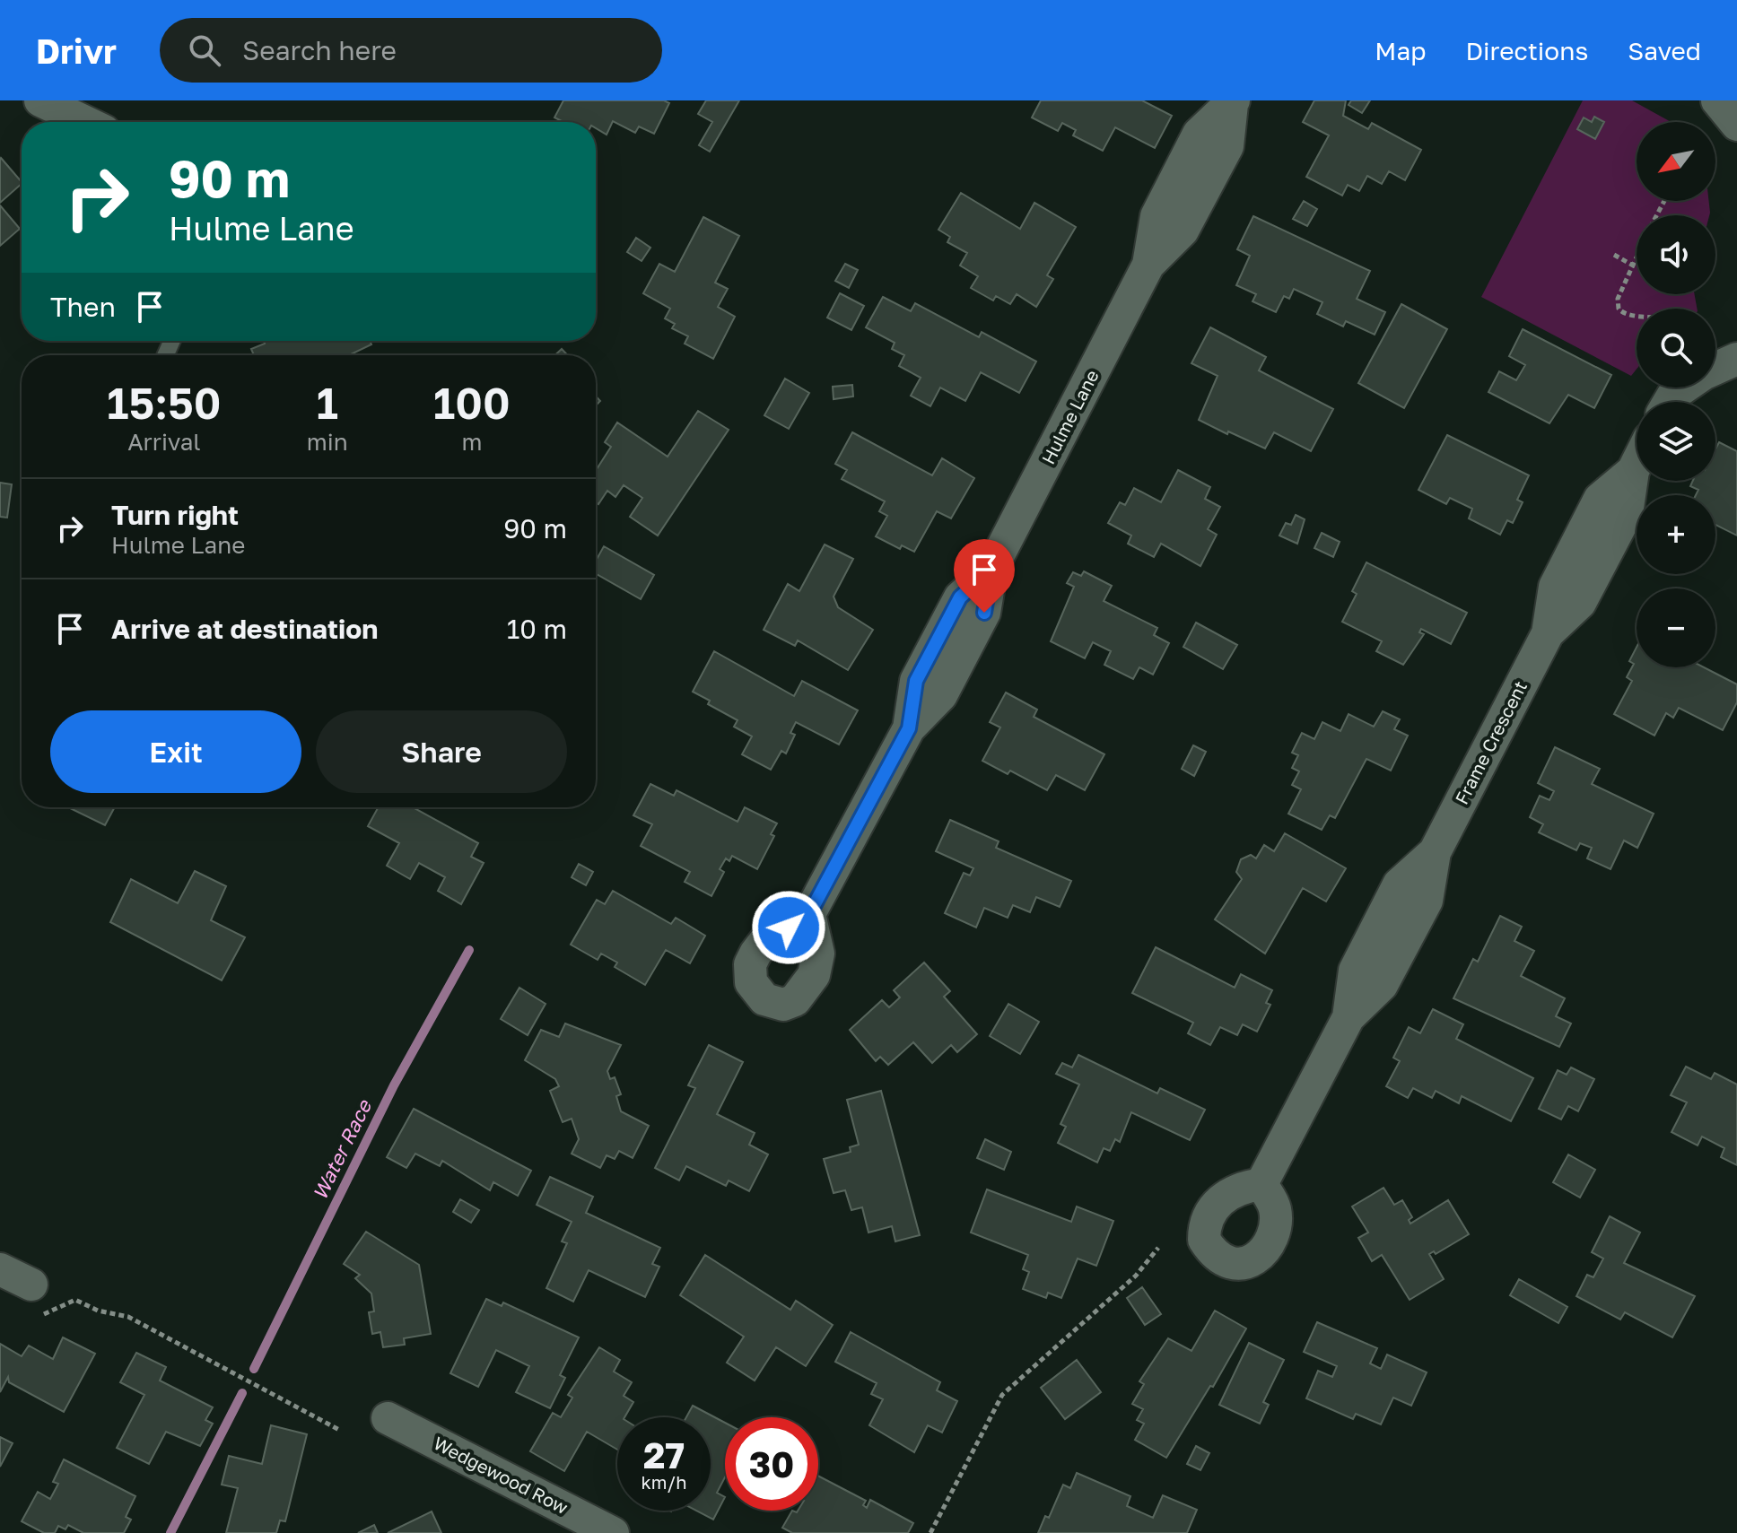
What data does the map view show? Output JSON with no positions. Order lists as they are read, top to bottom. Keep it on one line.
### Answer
{"streets":{"street":["Hulme Lane","Frame Crescent","Wedgewood Row"]},"water":["Water Race"],"north":"bottom left","page":{"header":"Drivr","search":"Search here","nav":["Map","Directions","Saved"],"map_buttons":["+","−"],"turn":["90 m","Hulme Lane"],"then":"Then","eta":["15:50","Arrival","1","min","100","m"],"list":[{"name":"Turn right","note":"Hulme Lane","value":"90 m"},{"name":"Arrive at destination","value":"10 m"}],"buttons":["Exit","Share"],"speed":"27 km/h","limit":"30"}}
